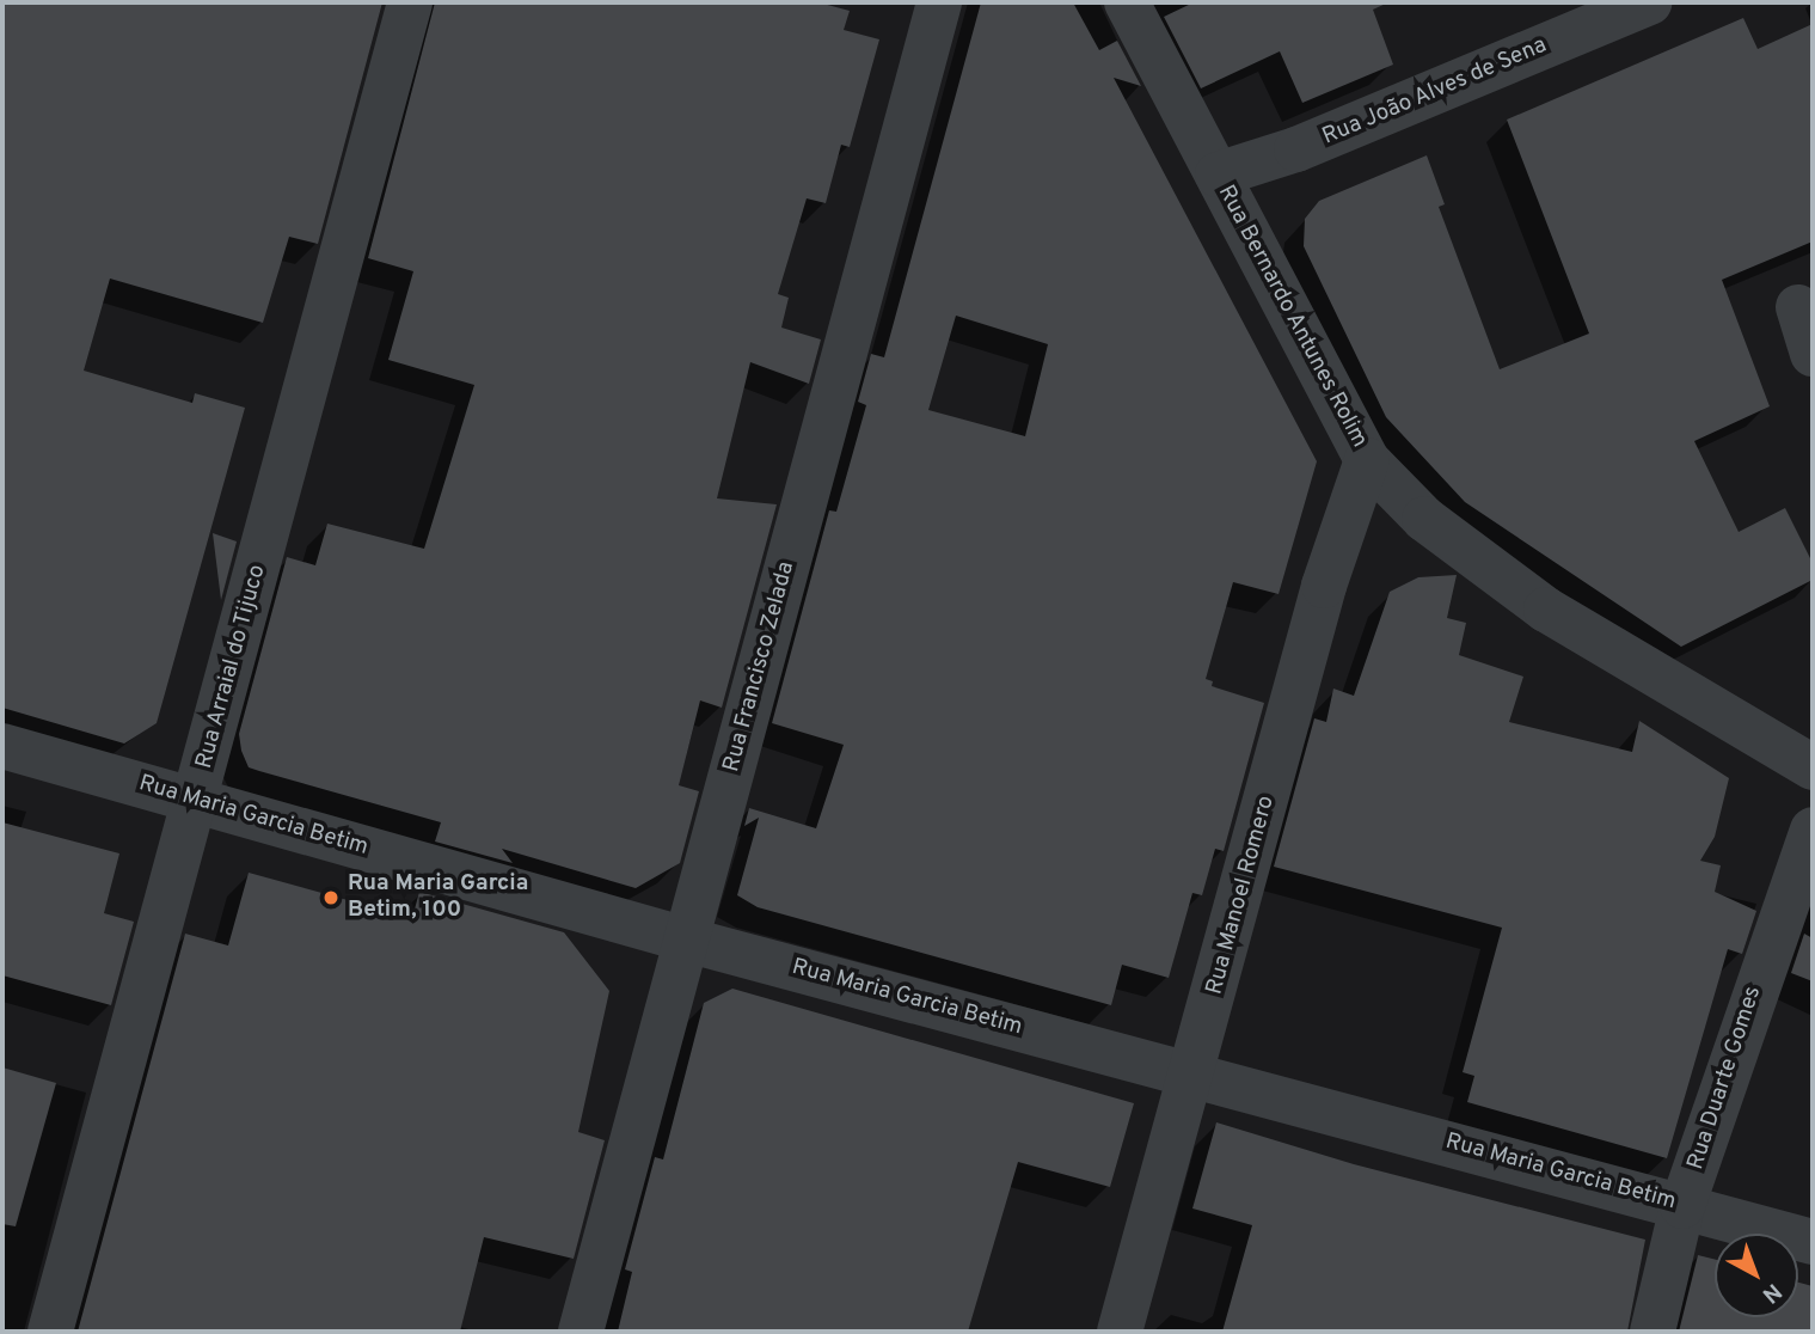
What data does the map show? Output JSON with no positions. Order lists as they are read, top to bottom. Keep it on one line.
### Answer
{"streets":{"street":["Rua João Alves de Sena","Rua Bernardo Antunes Rolim","Rua Arraial do Tijuco","Rua Francisco Zelada","Rua Maria Garcia Betim","Rua Manoel Romero","Rua Duarte Gomes"]},"crossings":[["Rua João Alves de Sena","Rua Bernardo Antunes Rolim"],["Rua Bernardo Antunes Rolim","Rua Manoel Romero"],["Rua Arraial do Tijuco","Rua Maria Garcia Betim"],["Rua Francisco Zelada","Rua Maria Garcia Betim"],["Rua Maria Garcia Betim","Rua Manoel Romero"],["Rua Maria Garcia Betim","Rua Duarte Gomes"]],"places":["Rua Maria Garcia Betim, 100"],"north":"bottom right"}
